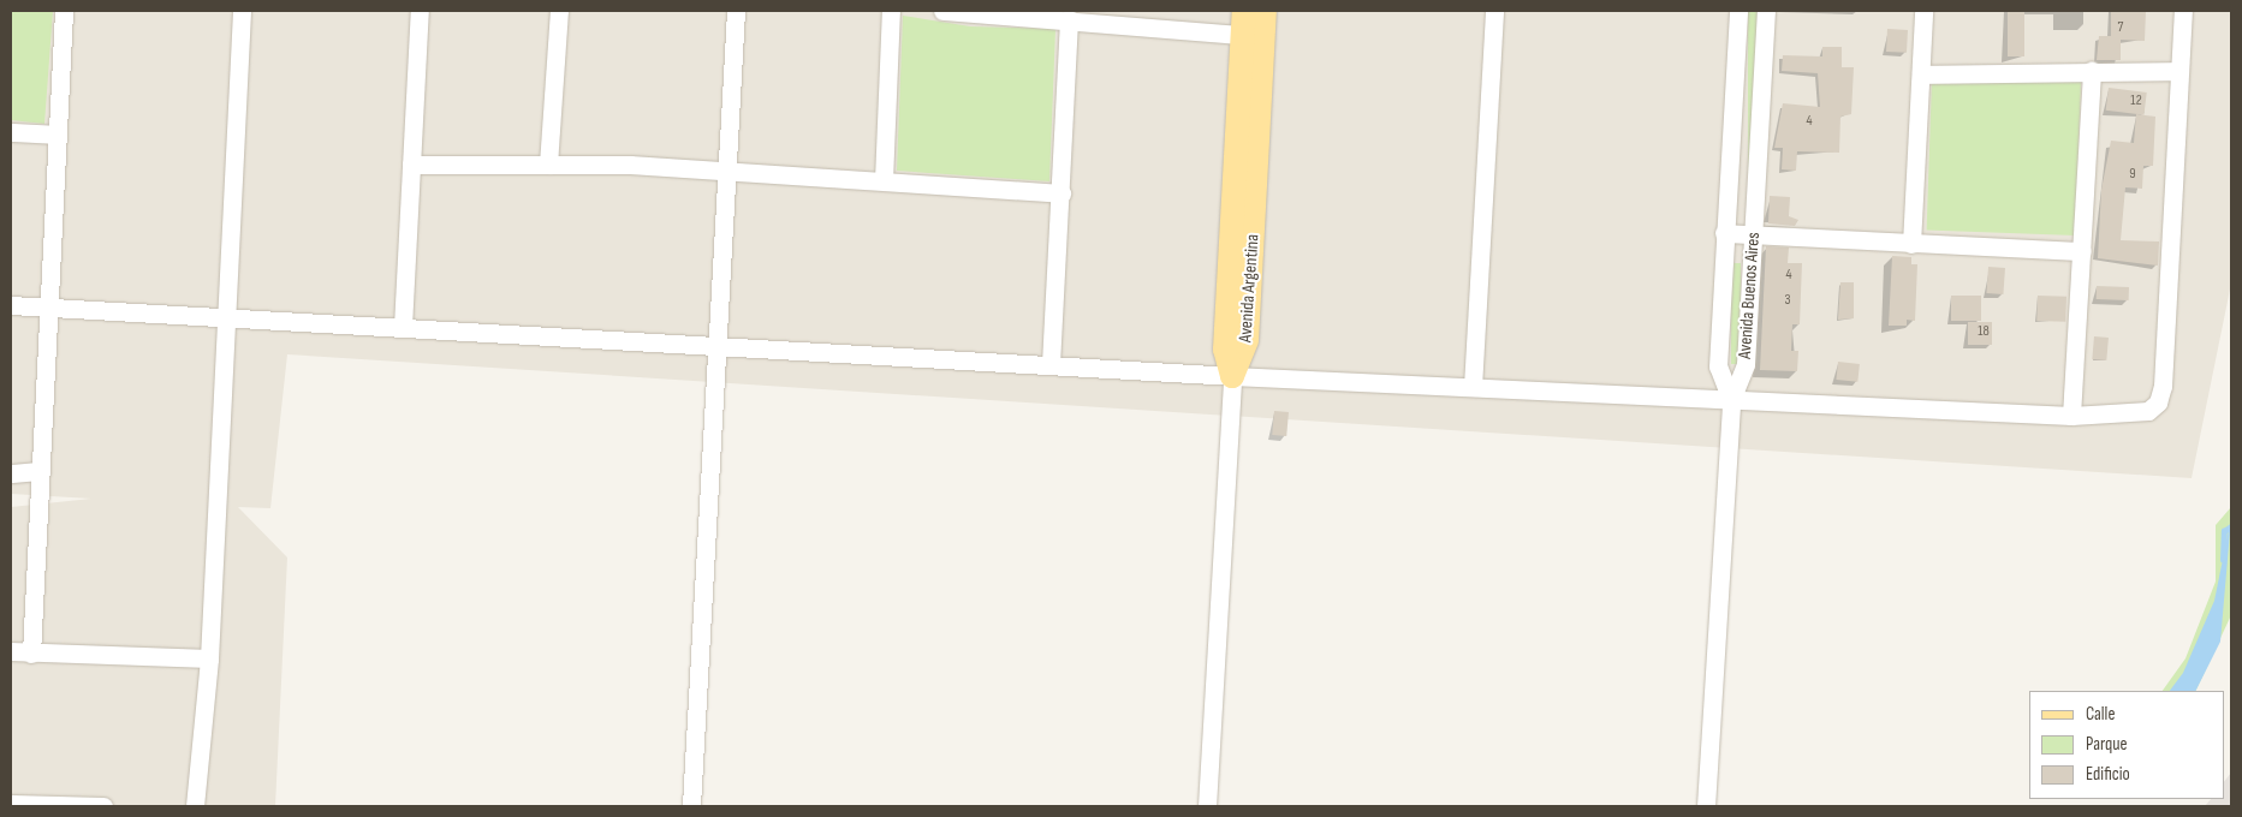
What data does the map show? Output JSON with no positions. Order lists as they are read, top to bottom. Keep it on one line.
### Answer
{"streets":{"main road":["Avenida Argentina"],"street":["Avenida Buenos Aires"]},"house_numbers":["7","12","4","9","4","3","18"],"legend":["Calle","Parque","Edificio"]}
